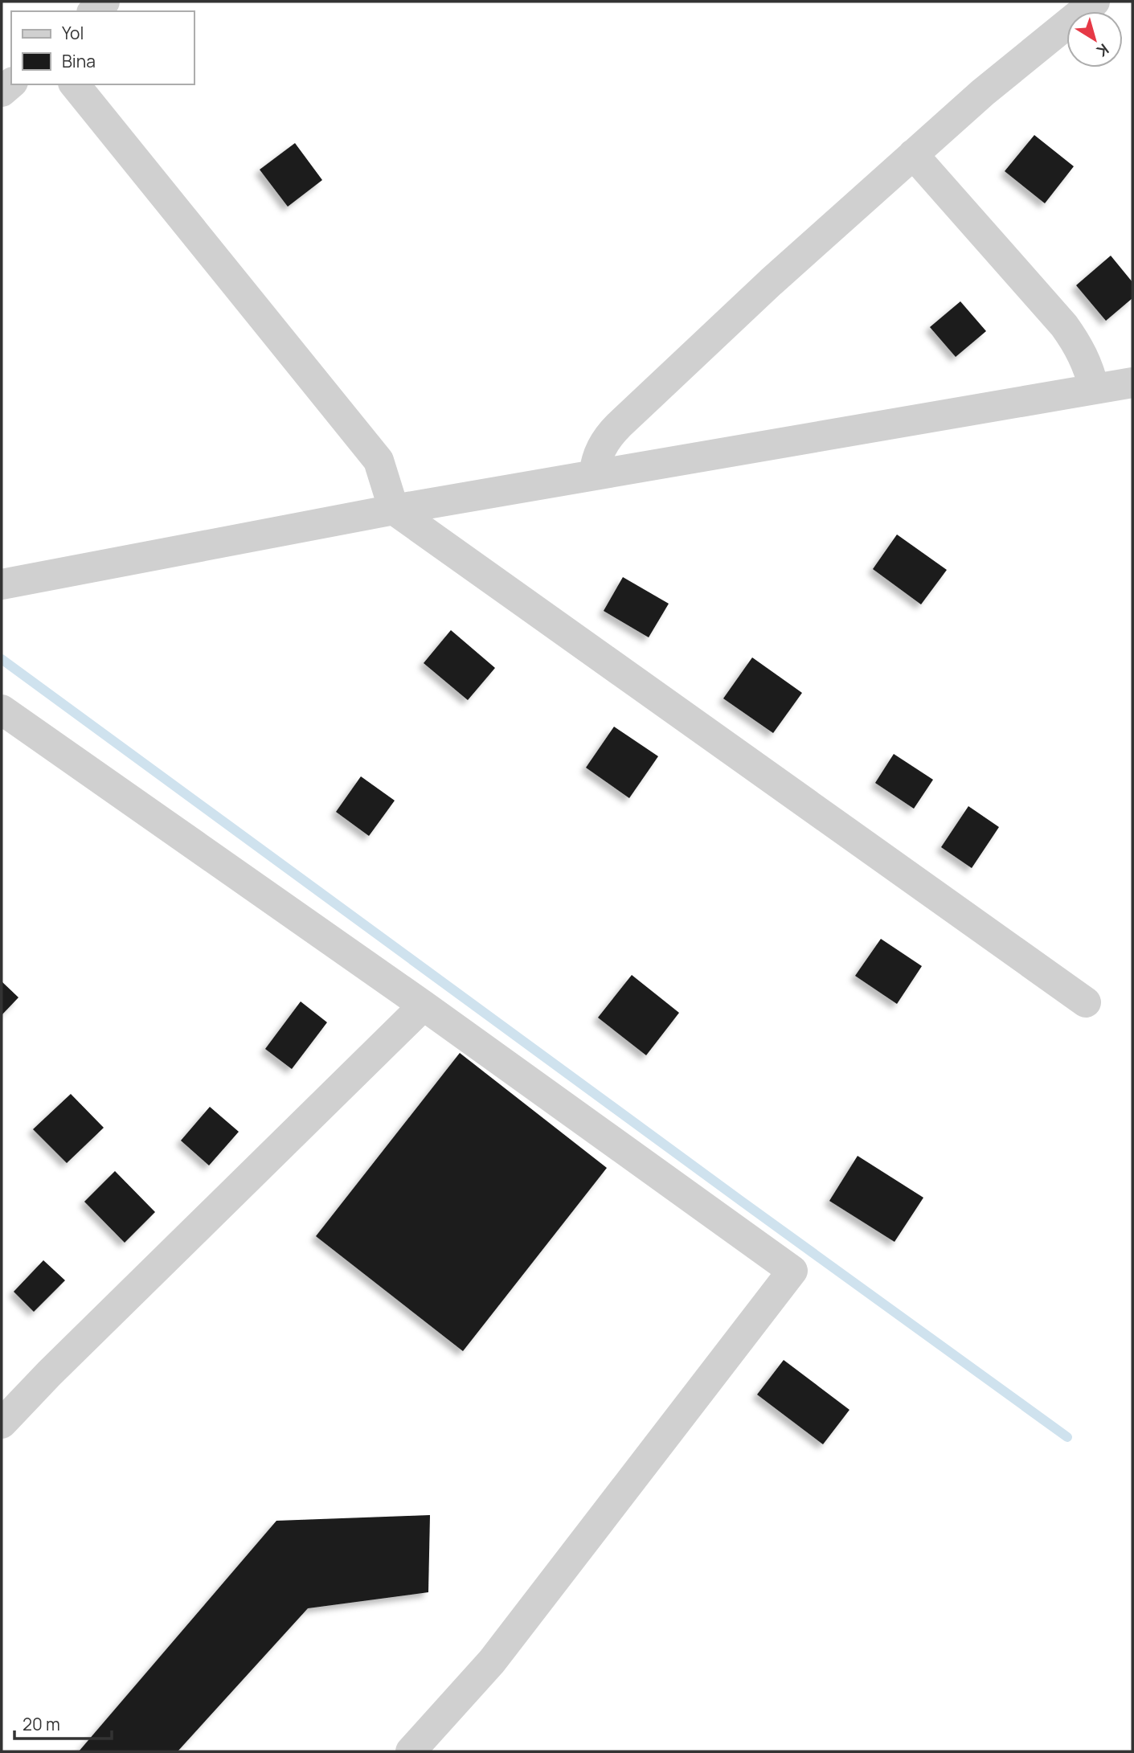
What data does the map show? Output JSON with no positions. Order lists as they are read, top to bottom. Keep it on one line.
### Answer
{"legend":["Yol","Bina"],"scale_bar":"20 m","north":"bottom right"}
